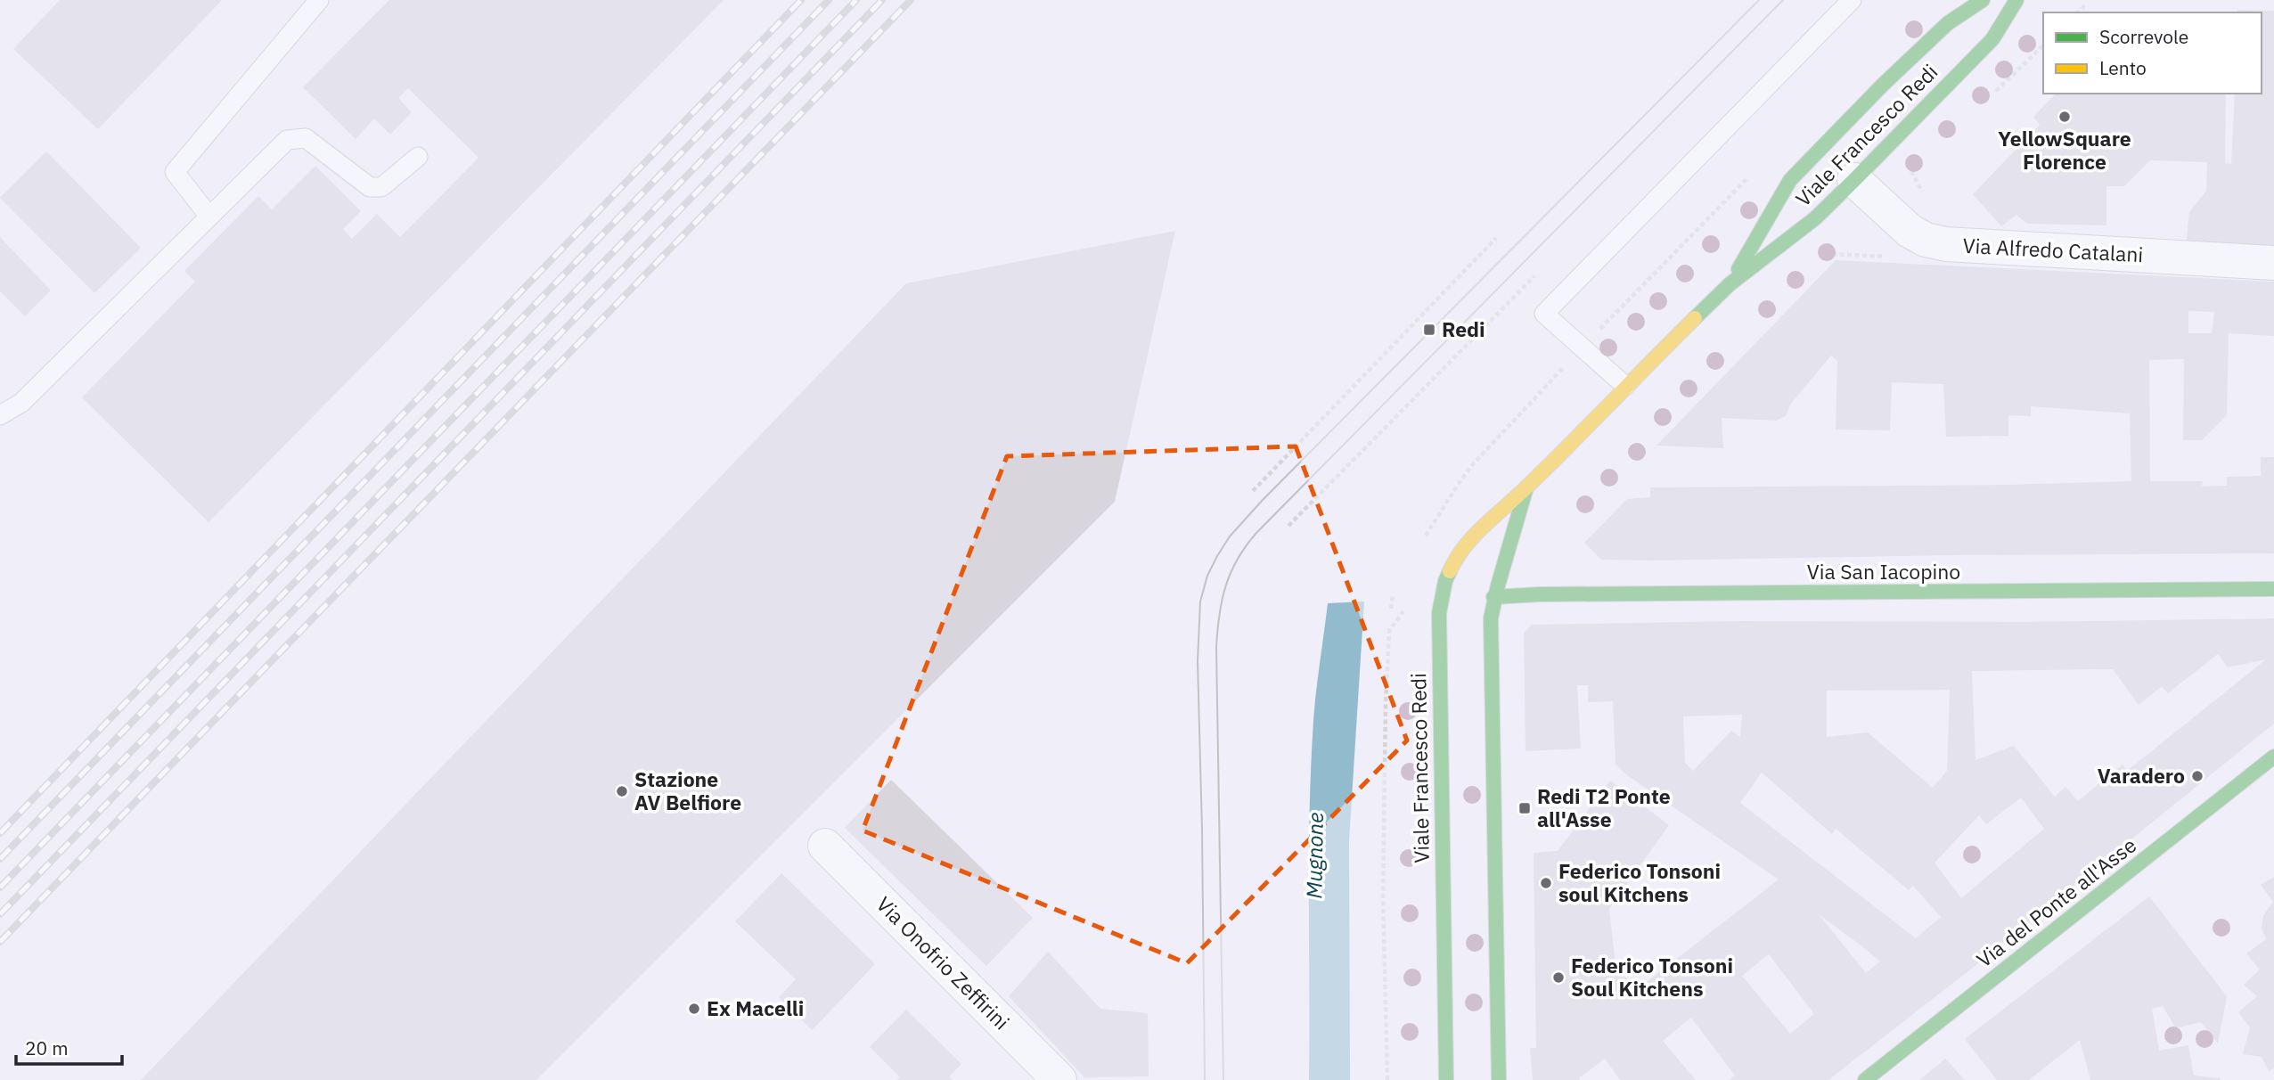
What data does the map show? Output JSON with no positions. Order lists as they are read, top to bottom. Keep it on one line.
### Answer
{"streets":{"main road":["Viale Francesco Redi","Via San Iacopino","Via del Ponte all'Asse"],"street":["Via Alfredo Catalani","Via Onofrio Zeffirini"]},"crossings":[["Viale Francesco Redi","Via Alfredo Catalani"]],"water":["Mugnone"],"places":{"other":["YellowSquare Florence","Varadero","Stazione AV Belfiore","Federico Tonsoni soul Kitchens","Federico Tonsoni Soul Kitchens","Ex Macelli"],"transit":["Redi","Redi T2 Ponte all'Asse"]},"legend":["Scorrevole","Lento"],"scale_bar":"20 m"}
